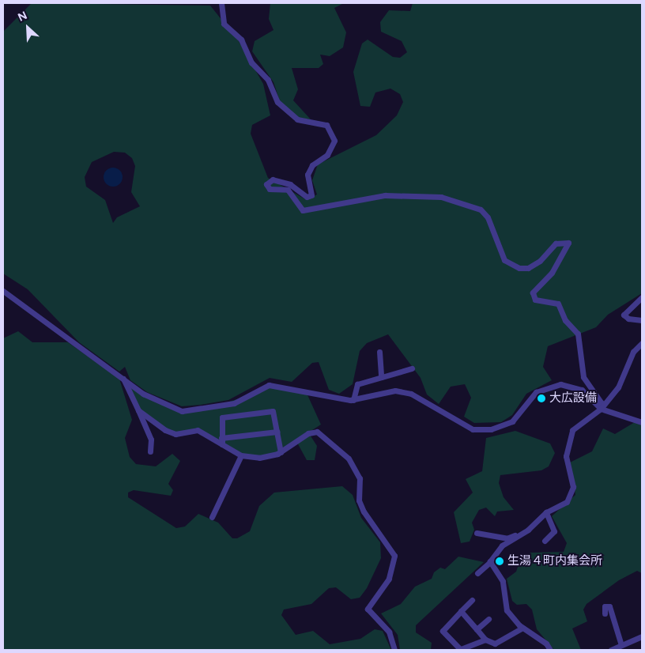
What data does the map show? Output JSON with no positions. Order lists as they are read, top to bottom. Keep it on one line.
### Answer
{"places":["大広設備","生湯４町内集会所"],"north":"top left"}
